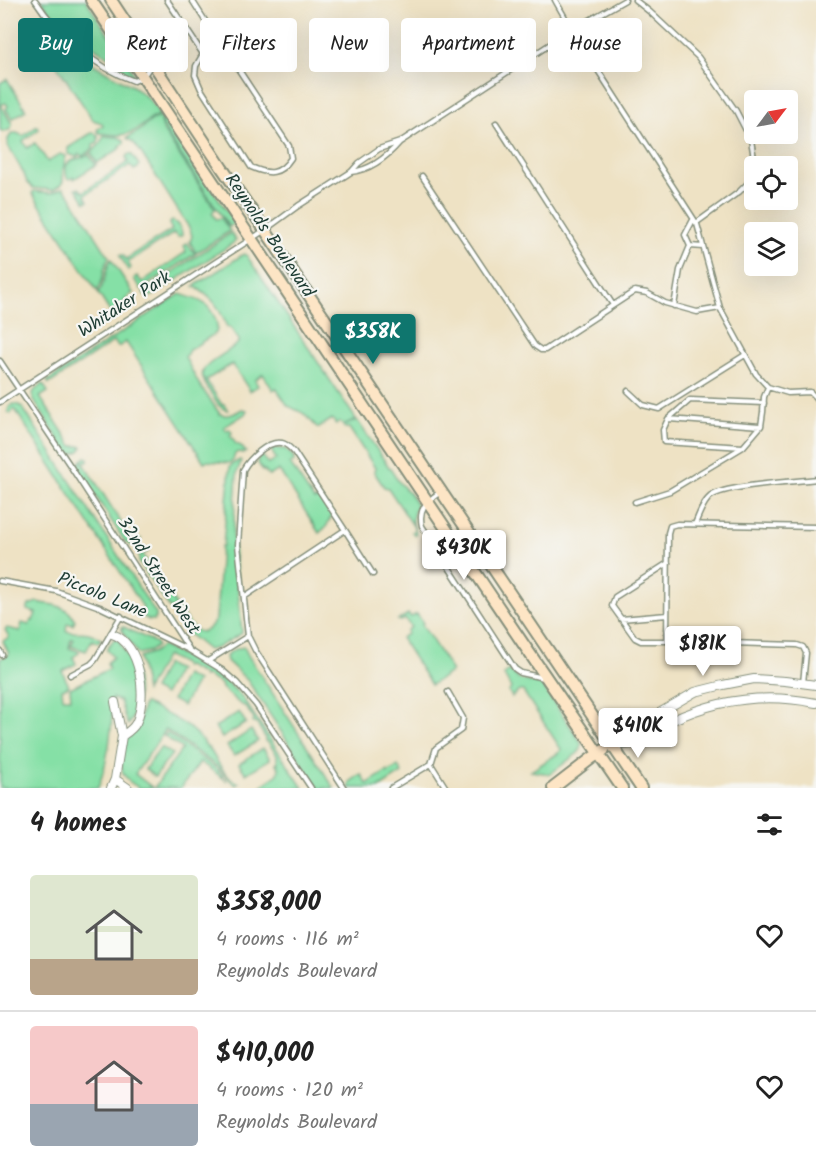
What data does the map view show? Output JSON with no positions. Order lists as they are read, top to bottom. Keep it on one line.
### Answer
{"streets":{"main road":["Reynolds Boulevard"],"lane":["Whitaker Park","32nd Street West","Piccolo Lane"]},"crossings":[["Reynolds Boulevard","Whitaker Park"],["Whitaker Park","32nd Street West"],["32nd Street West","Piccolo Lane"]],"north":"top right","page":{"chip":["Buy","Rent","Filters","New","Apartment","House"],"price":["$358K","$430K","$181K","$410K"],"heading":"4 homes","list":[{"name":"$358,000","note":"4 rooms · 116 m² · Reynolds Boulevard"},{"name":"$410,000","note":"4 rooms · 120 m² · Reynolds Boulevard"}]}}
